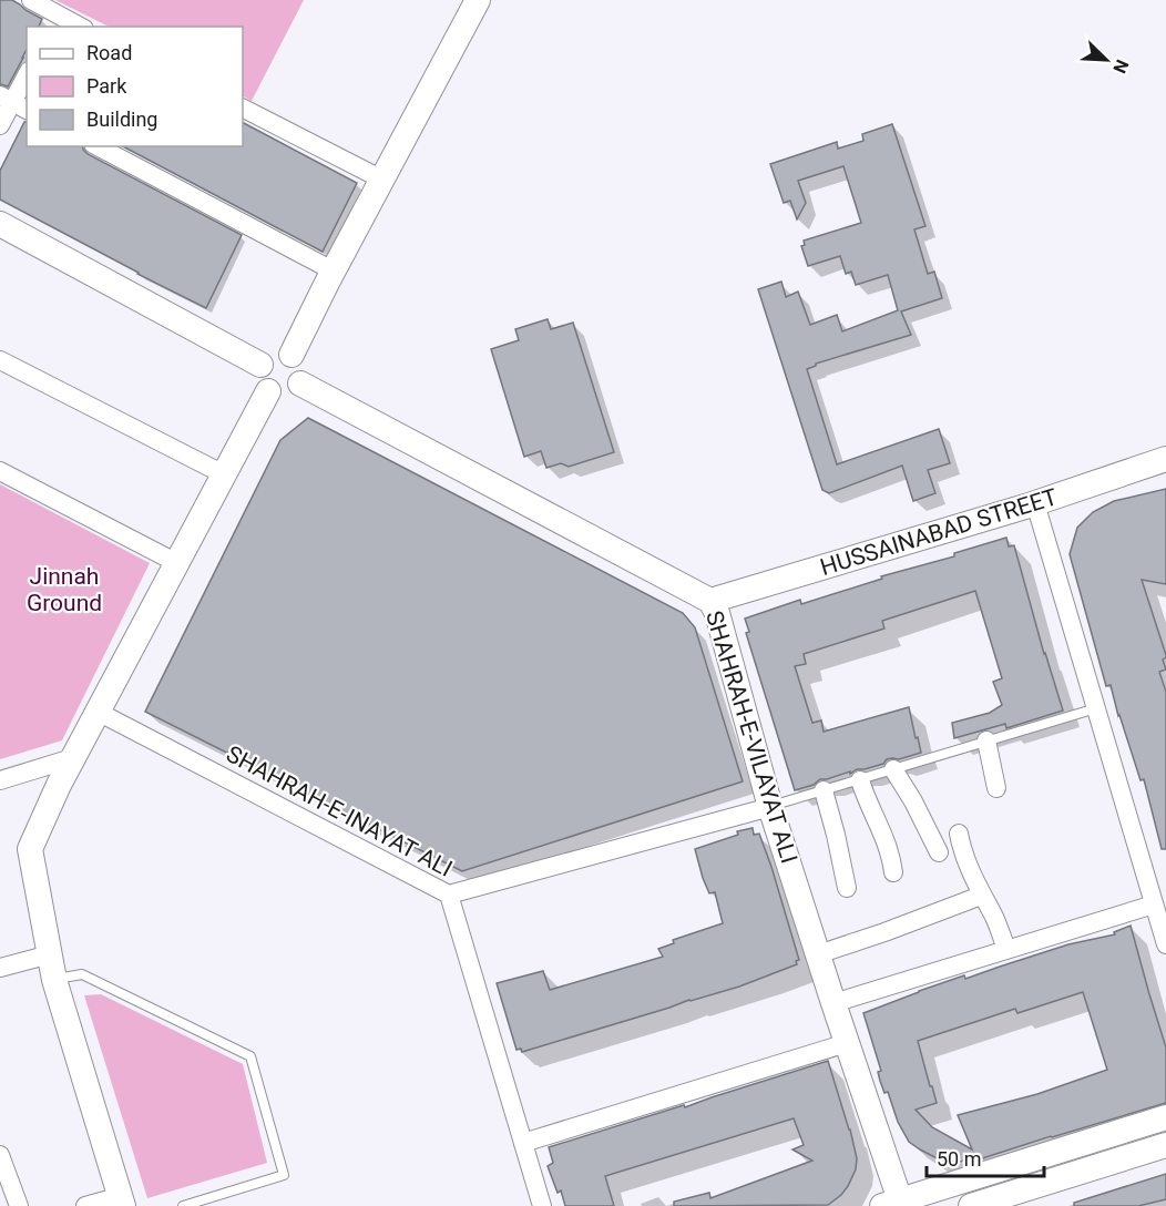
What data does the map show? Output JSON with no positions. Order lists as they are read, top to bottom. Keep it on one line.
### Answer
{"streets":{"street":["HUSSAINABAD STREET","SHAHRAH-E-VILAYAT ALI","SHAHRAH-E-INAYAT ALI"]},"crossings":[["HUSSAINABAD STREET","SHAHRAH-E-VILAYAT ALI"]],"parks":["Jinnah Ground"],"legend":["Road","Park","Building"],"scale_bar":"50 m","north":"bottom right"}
